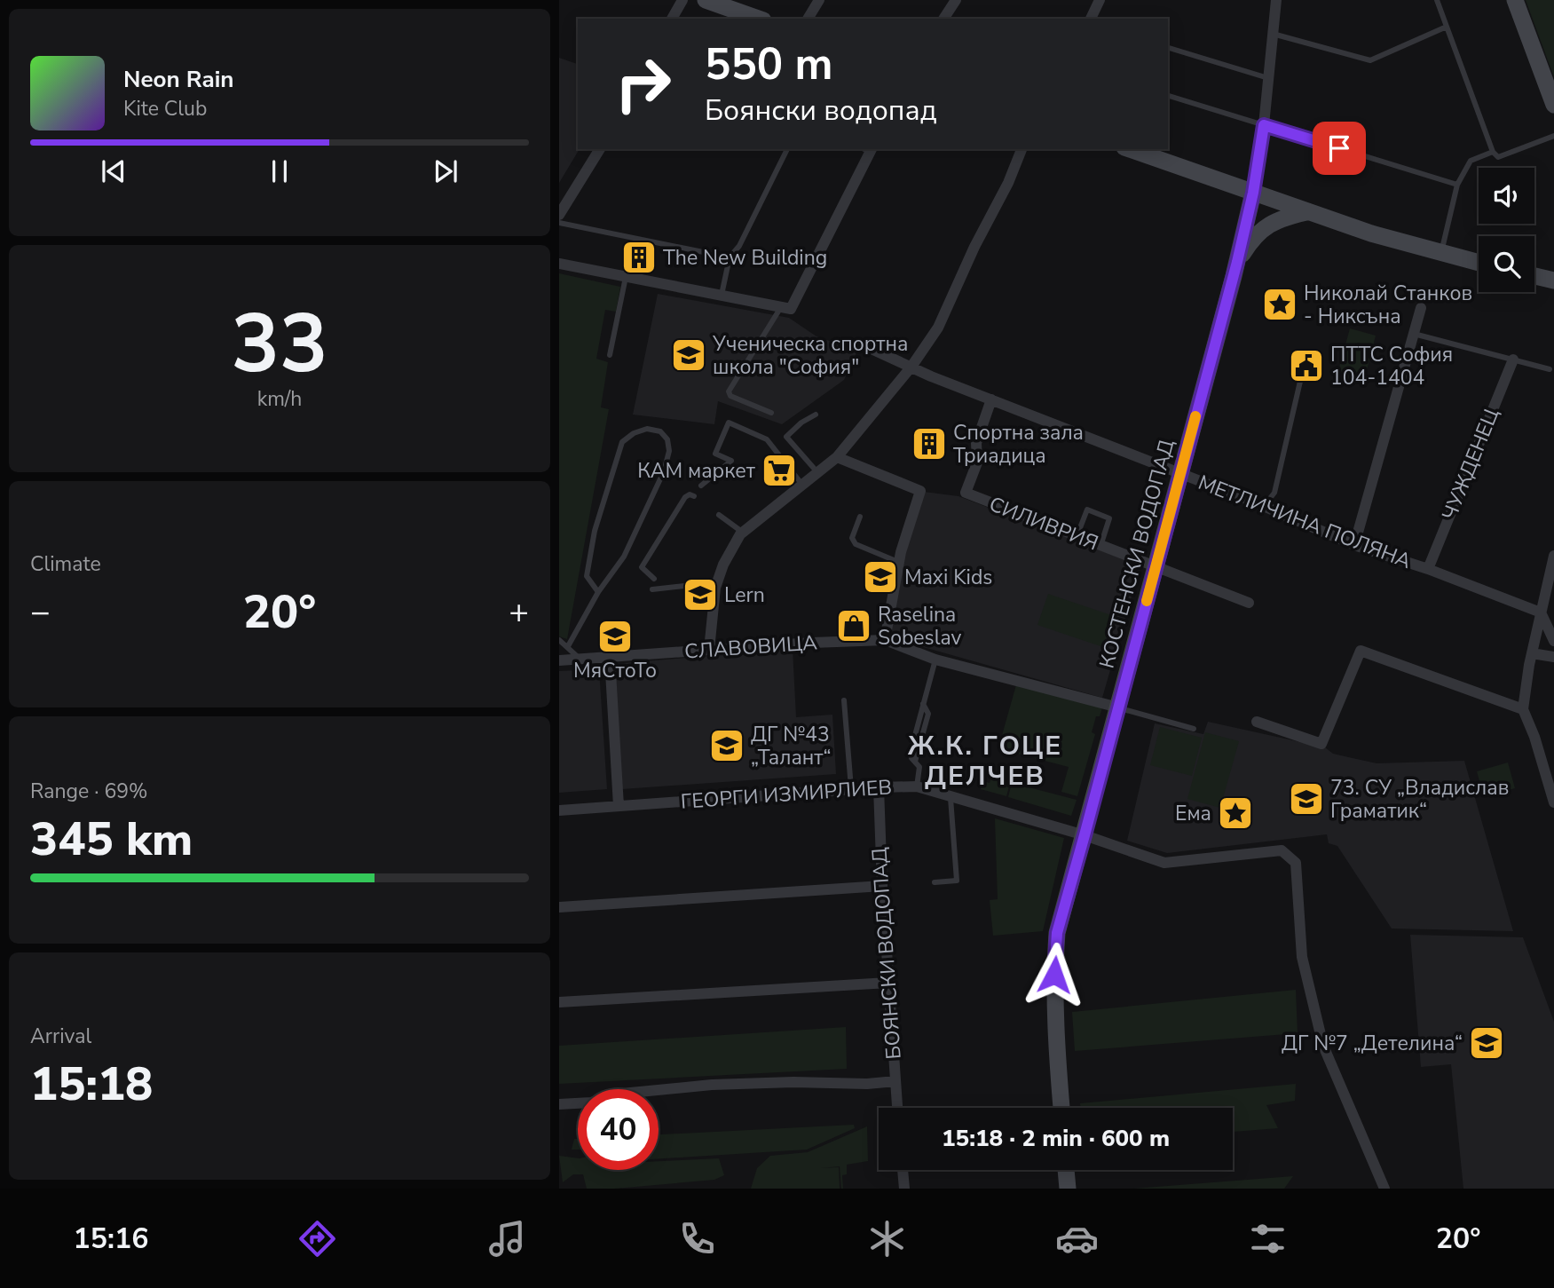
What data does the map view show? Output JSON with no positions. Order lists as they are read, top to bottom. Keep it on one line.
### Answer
{"streets":{"street":["ЧУЖДЕНЕЦ","МЕТЛИЧИНА ПОЛЯНА","СИЛИВРИЯ","КОСТЕНСКИ ВОДОПАД","СЛАВОВИЦА","ГЕОРГИ ИЗМИРЛИЕВ","БОЯНСКИ ВОДОПАД"]},"crossings":[["ЧУЖДЕНЕЦ","МЕТЛИЧИНА ПОЛЯНА"],["МЕТЛИЧИНА ПОЛЯНА","СИЛИВРИЯ"],["МЕТЛИЧИНА ПОЛЯНА","КОСТЕНСКИ ВОДОПАД"],["СИЛИВРИЯ","КОСТЕНСКИ ВОДОПАД"],["КОСТЕНСКИ ВОДОПАД","СЛАВОВИЦА"],["КОСТЕНСКИ ВОДОПАД","ГЕОРГИ ИЗМИРЛИЕВ"],["ГЕОРГИ ИЗМИРЛИЕВ","БОЯНСКИ ВОДОПАД"]],"districts":["Ж.К. ГОЦЕ ДЕЛЧЕВ"],"places":{"building":["The New Building","Спортна зала Триадица"],"place":["Николай Станков - Никсъна","Ема"],"school or university":["Ученическа спортна школа \"София\"","Maxi Kids","Lern","МяСтоТо","ДГ №43 „Талант“","73. СУ „Владислав Граматик“","ДГ №7 „Детелина“"],"public building":["ПТТС София 104-1404"],"supermarket":["КАМ маркет"],"shop":["Raselina Sobeslav"]},"page":{"turn":["550 m","Боянски водопад"],"song":["Neon Rain","Kite Club"],"tile":[["33","km/h"],"Climate",["Range · 69%","345 km"],["Arrival","15:18"]],"heat":["−","20°","+"],"limit":"40","trip":"15:18 · 2 min · 600 m","tabs":["15:16","20°"]}}
